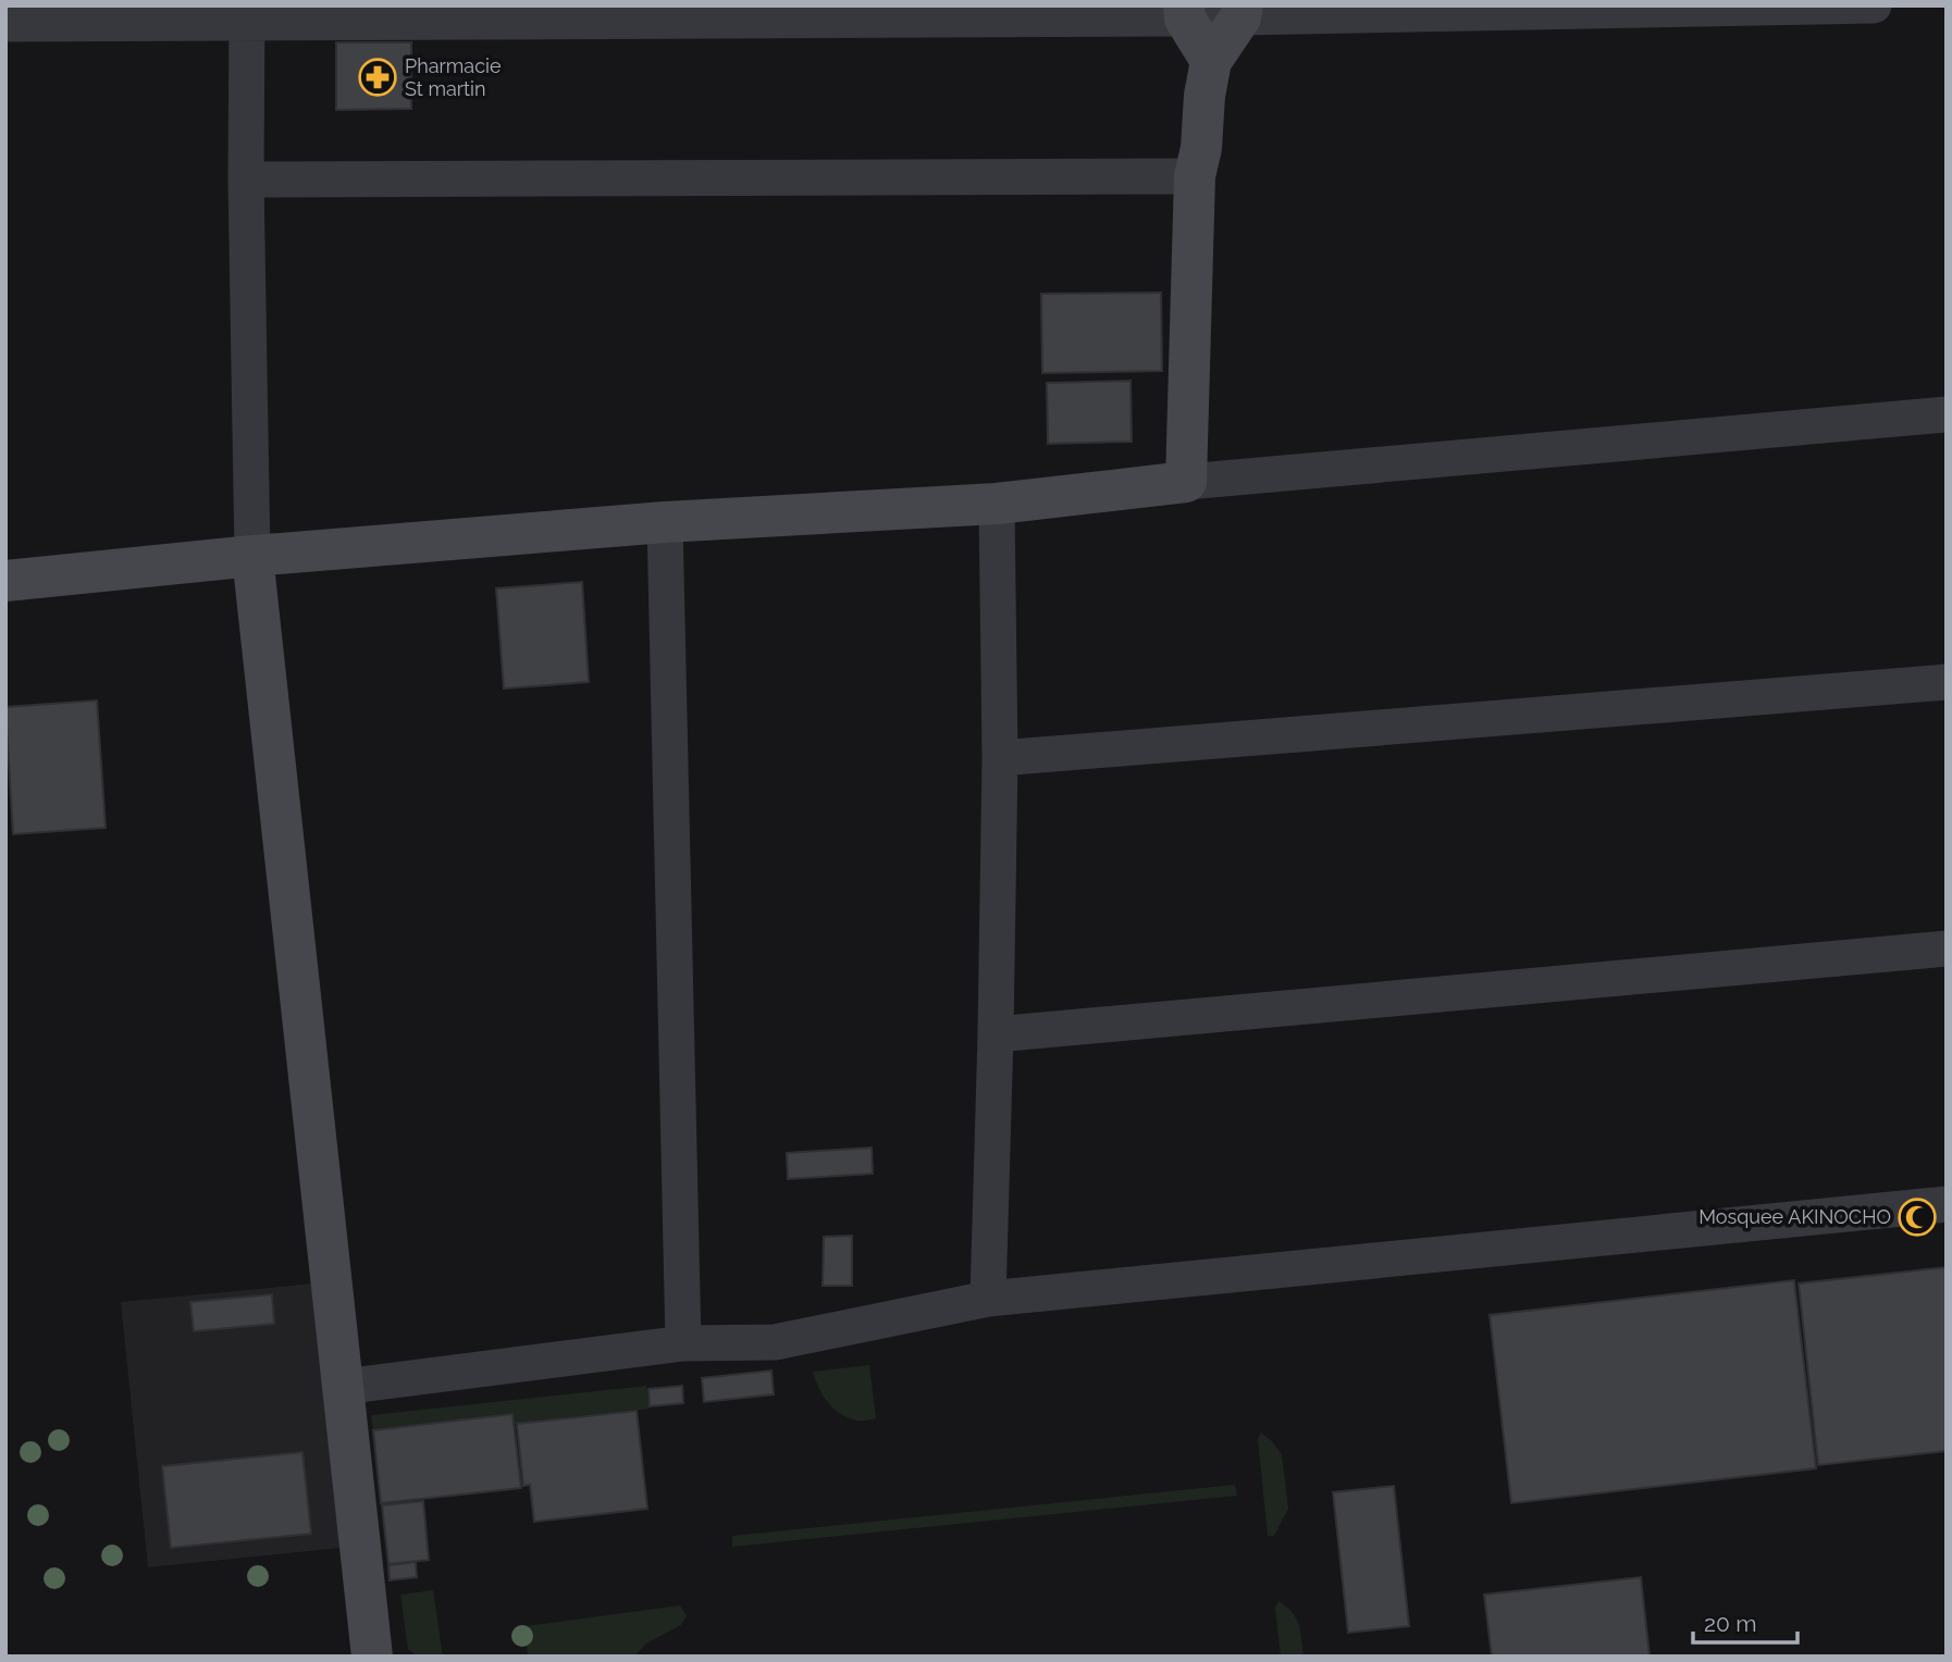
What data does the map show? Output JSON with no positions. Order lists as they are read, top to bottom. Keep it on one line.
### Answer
{"places":{"pharmacy":["Pharmacie St martin"],"mosque":["Mosquee AKINOCHO"]},"scale_bar":"20 m"}
